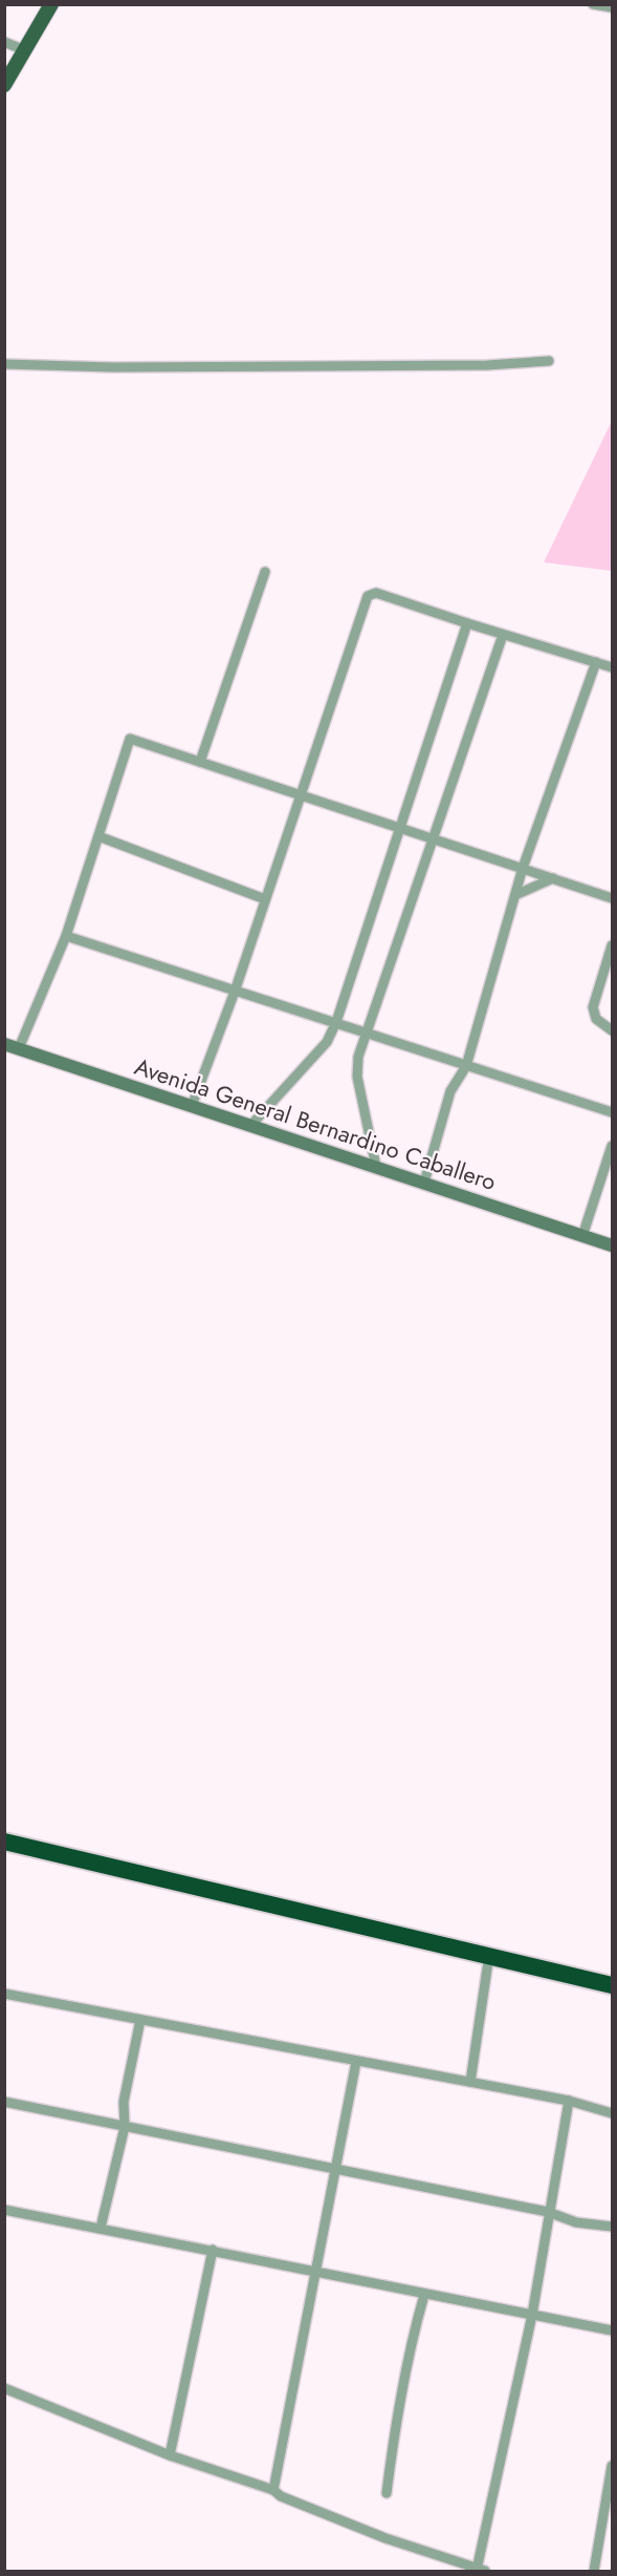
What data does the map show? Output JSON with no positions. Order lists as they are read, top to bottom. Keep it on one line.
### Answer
{"streets":{"main road":["Avenida General Bernardino Caballero"]}}
